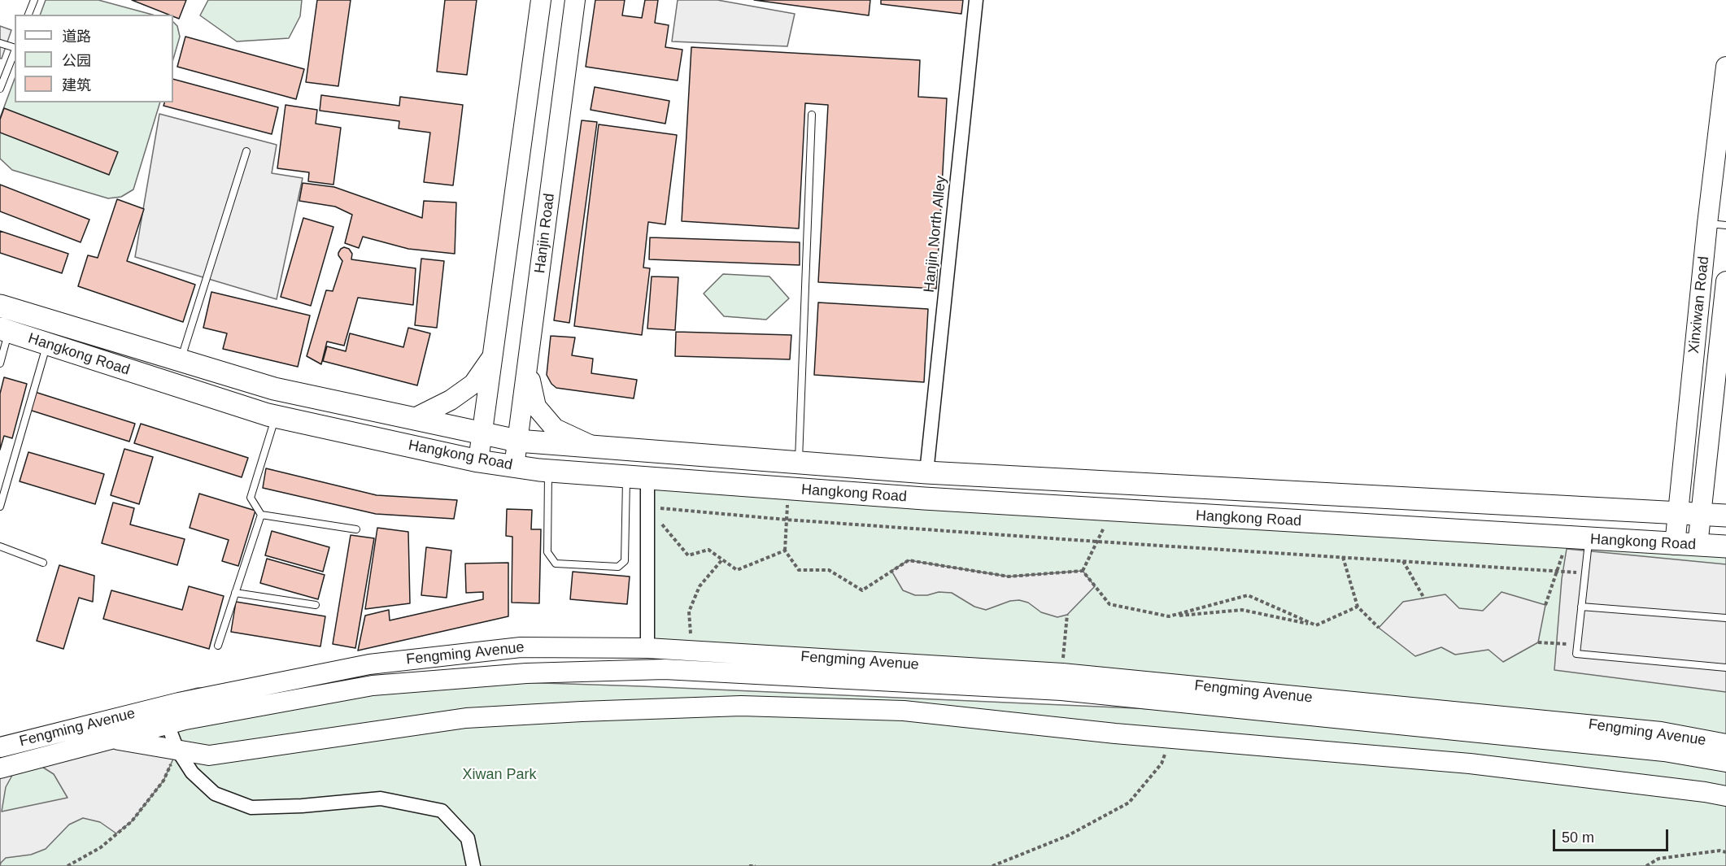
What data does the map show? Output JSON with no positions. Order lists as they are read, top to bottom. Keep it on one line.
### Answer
{"streets":{"main road":["Hangkong Road"],"street":["Hanjin Road","Hanjin North Alley","Xinxiwan Road","Fengming Avenue"]},"crossings":[["Hanjin Road","Hangkong Road"],["Hanjin North Alley","Hangkong Road"],["Xinxiwan Road","Hangkong Road"]],"parks":["Xiwan Park"],"legend":["道路","公园","建筑"],"scale_bar":"50 m"}
